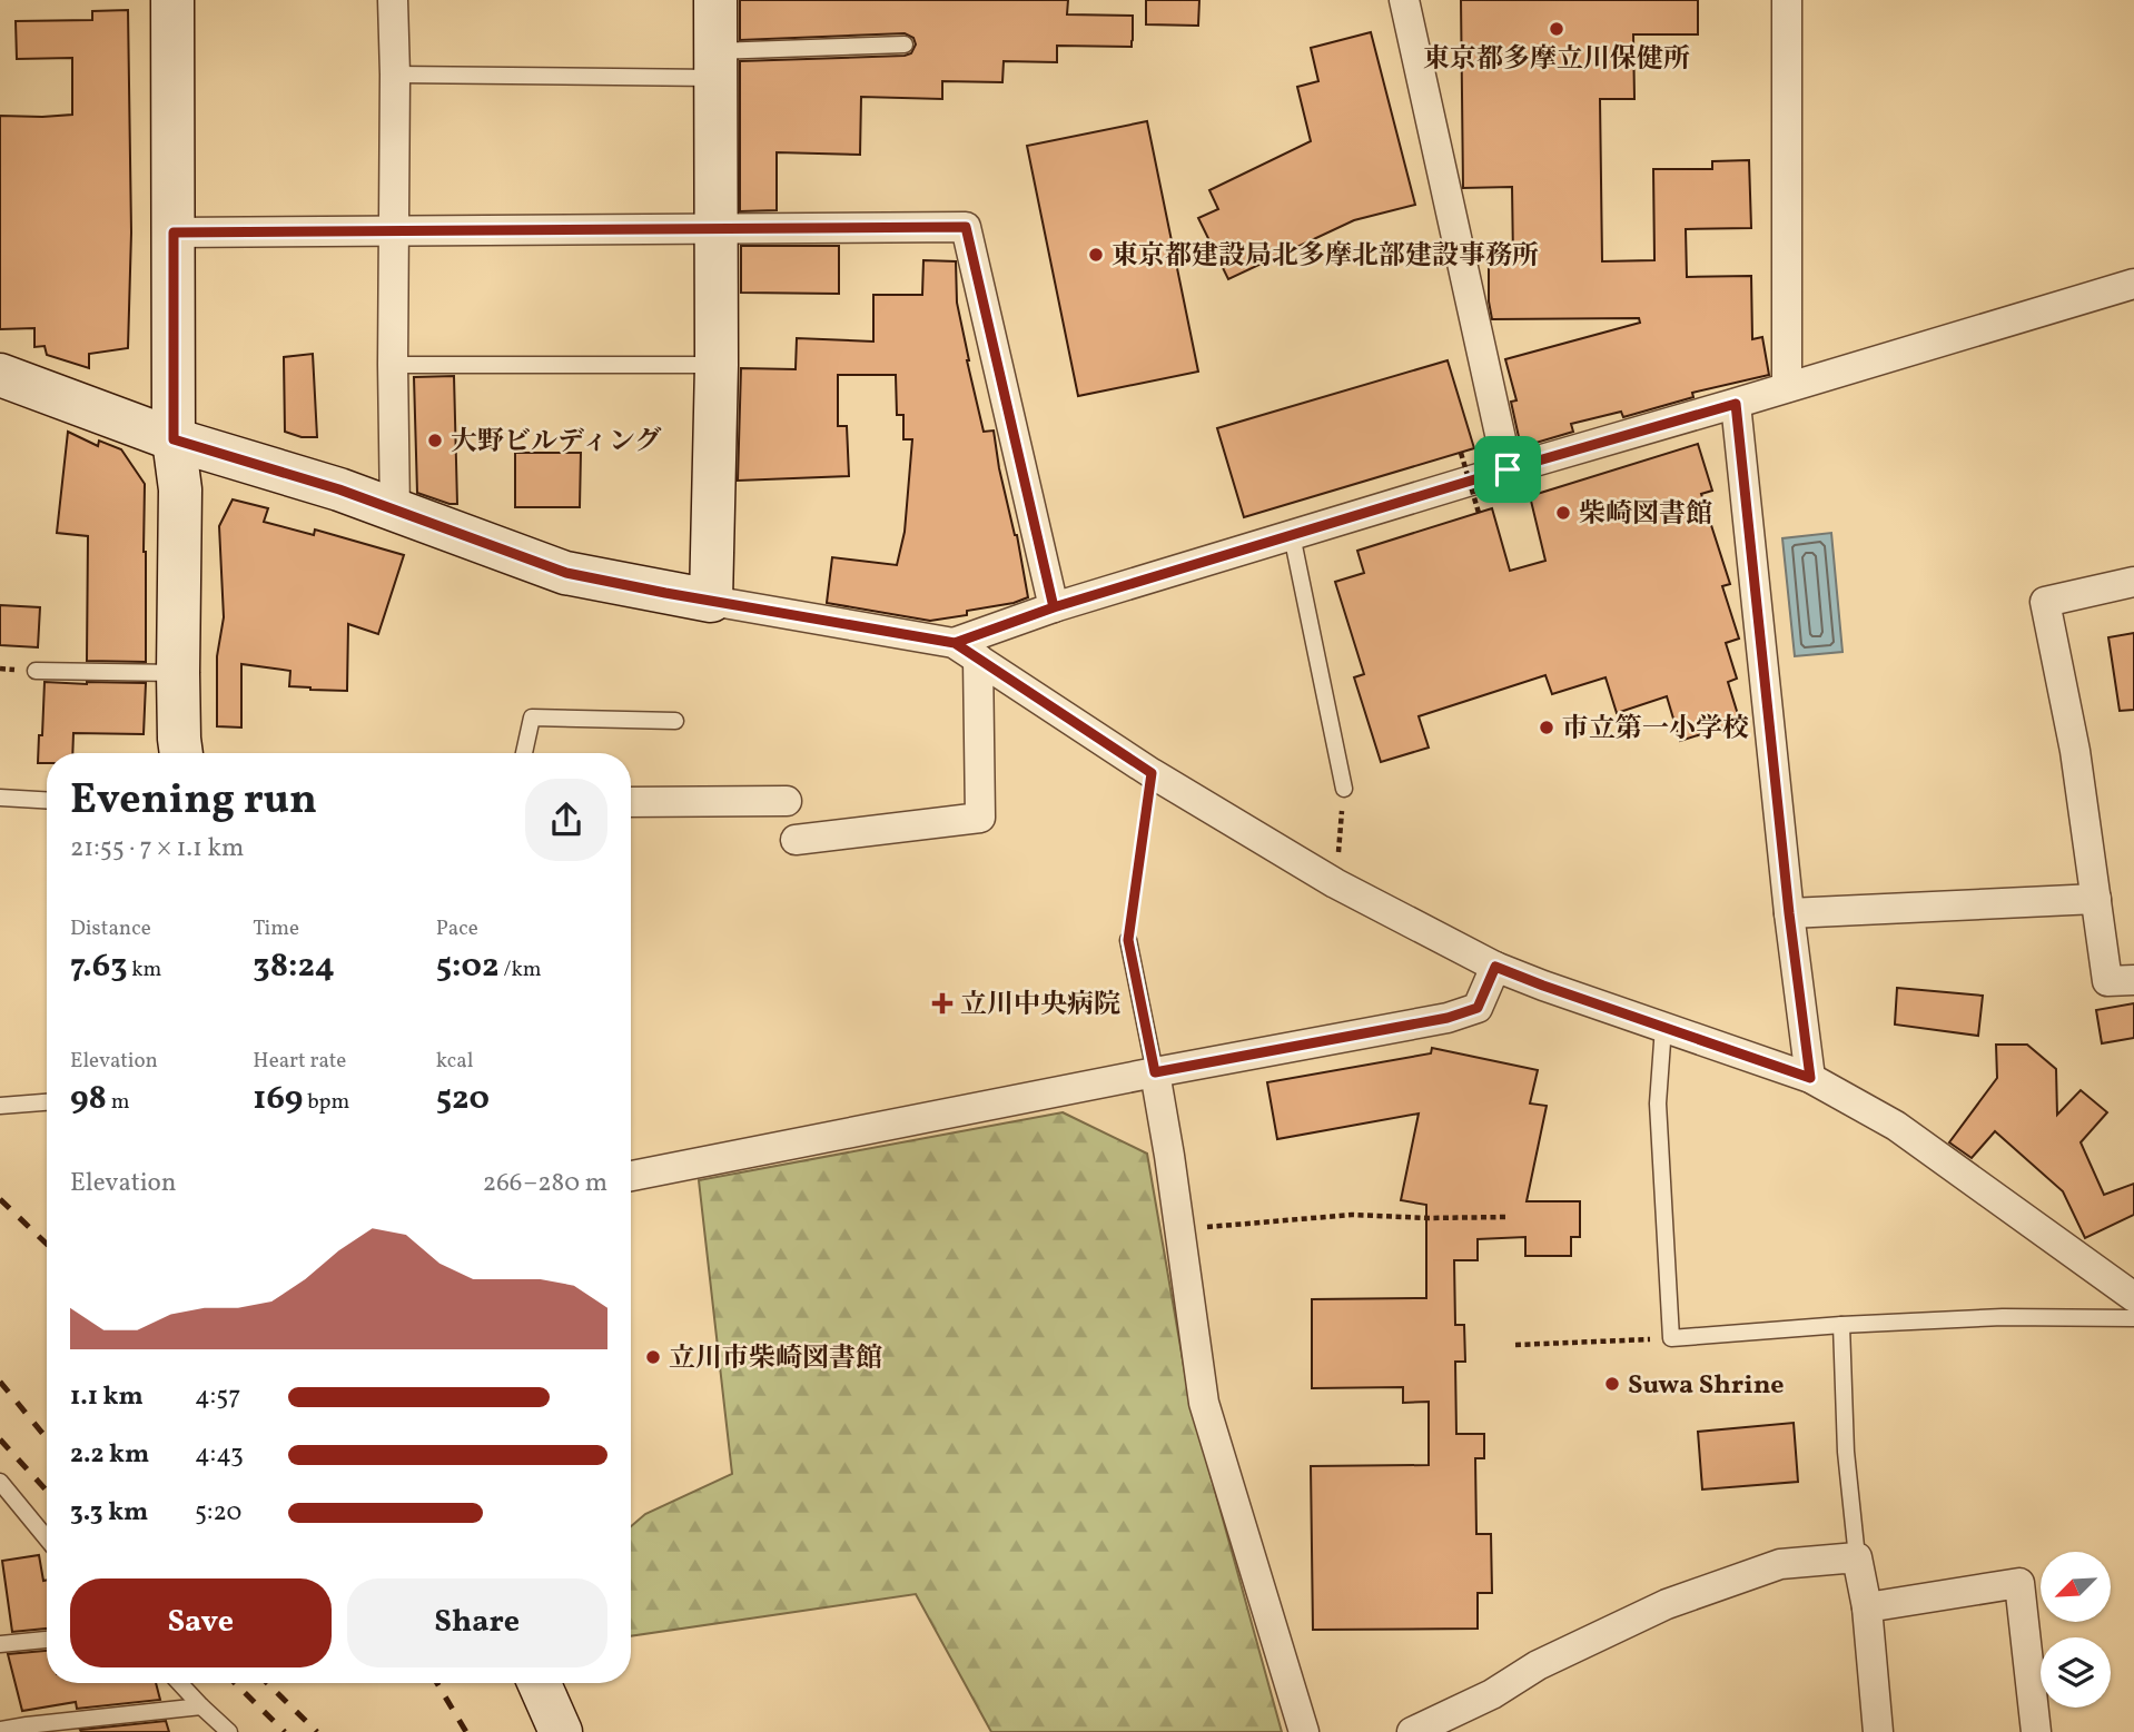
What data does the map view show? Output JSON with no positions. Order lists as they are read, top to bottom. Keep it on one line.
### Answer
{"places":{"other":["東京都多摩立川保健所","東京都建設局北多摩北部建設事務所","大野ビルディング","柴崎図書館","市立第一小学校","立川市柴崎図書館","Suwa Shrine"],"health":["立川中央病院"]},"north":"bottom left","page":{"heading":["Evening run","21:55 · 7 × 1.1 km"],"stats":[["Distance","7.63 km"],["Time","38:24"],["Pace","5:02 /km"],["Elevation","98 m"],["Heart rate","169 bpm"],["kcal","520"]],"chart":["Elevation","266–280 m"],"list":[{"name":"1.1 km","note":"4:57"},{"name":"2.2 km","note":"4:43"},{"name":"3.3 km","note":"5:20"}],"buttons":["Save","Share"]}}
